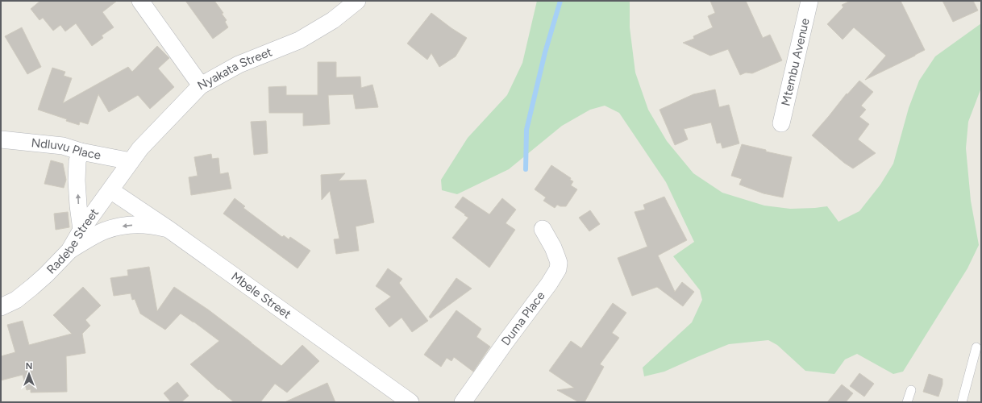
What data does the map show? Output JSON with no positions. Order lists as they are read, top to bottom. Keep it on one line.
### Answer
{"streets":{"street":["Mtembu Avenue","Nyakata Street","Ndluvu Place","Radebe Street","Mbele Street","Duma Place"]},"crossings":[["Nyakata Street","Ndluvu Place"],["Nyakata Street","Radebe Street"],["Ndluvu Place","Radebe Street"],["Radebe Street","Mbele Street"]],"north":"top"}
